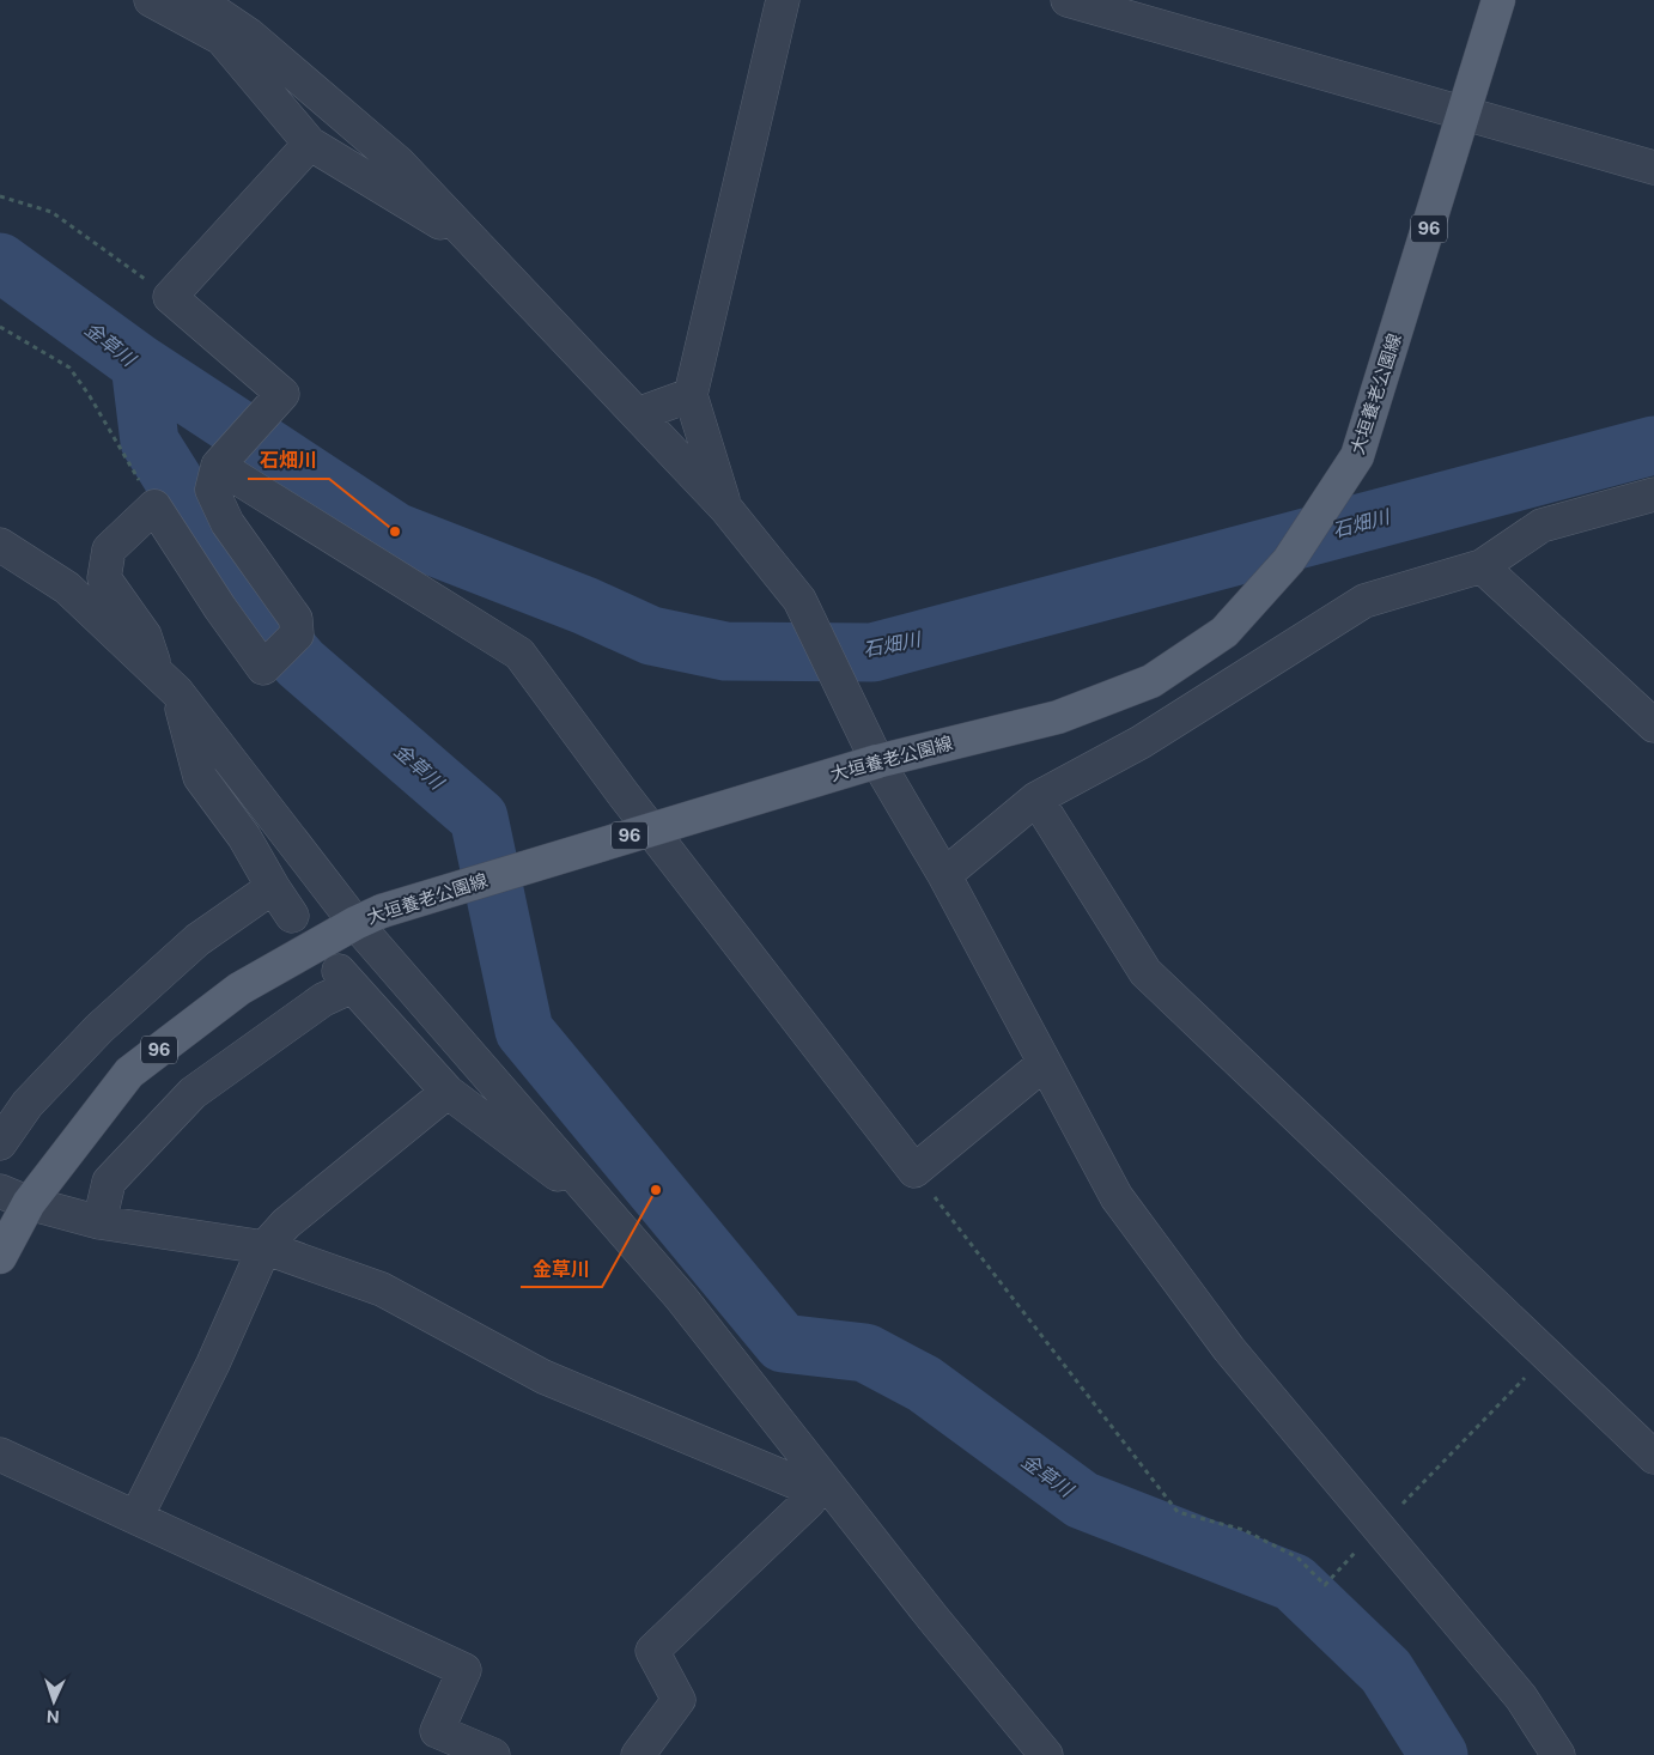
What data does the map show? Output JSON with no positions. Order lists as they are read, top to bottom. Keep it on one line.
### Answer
{"streets":{"main road":["96","大垣養老公園線"]},"water":["金草川","石畑川"],"places":["石畑川","金草川"],"north":"bottom"}
